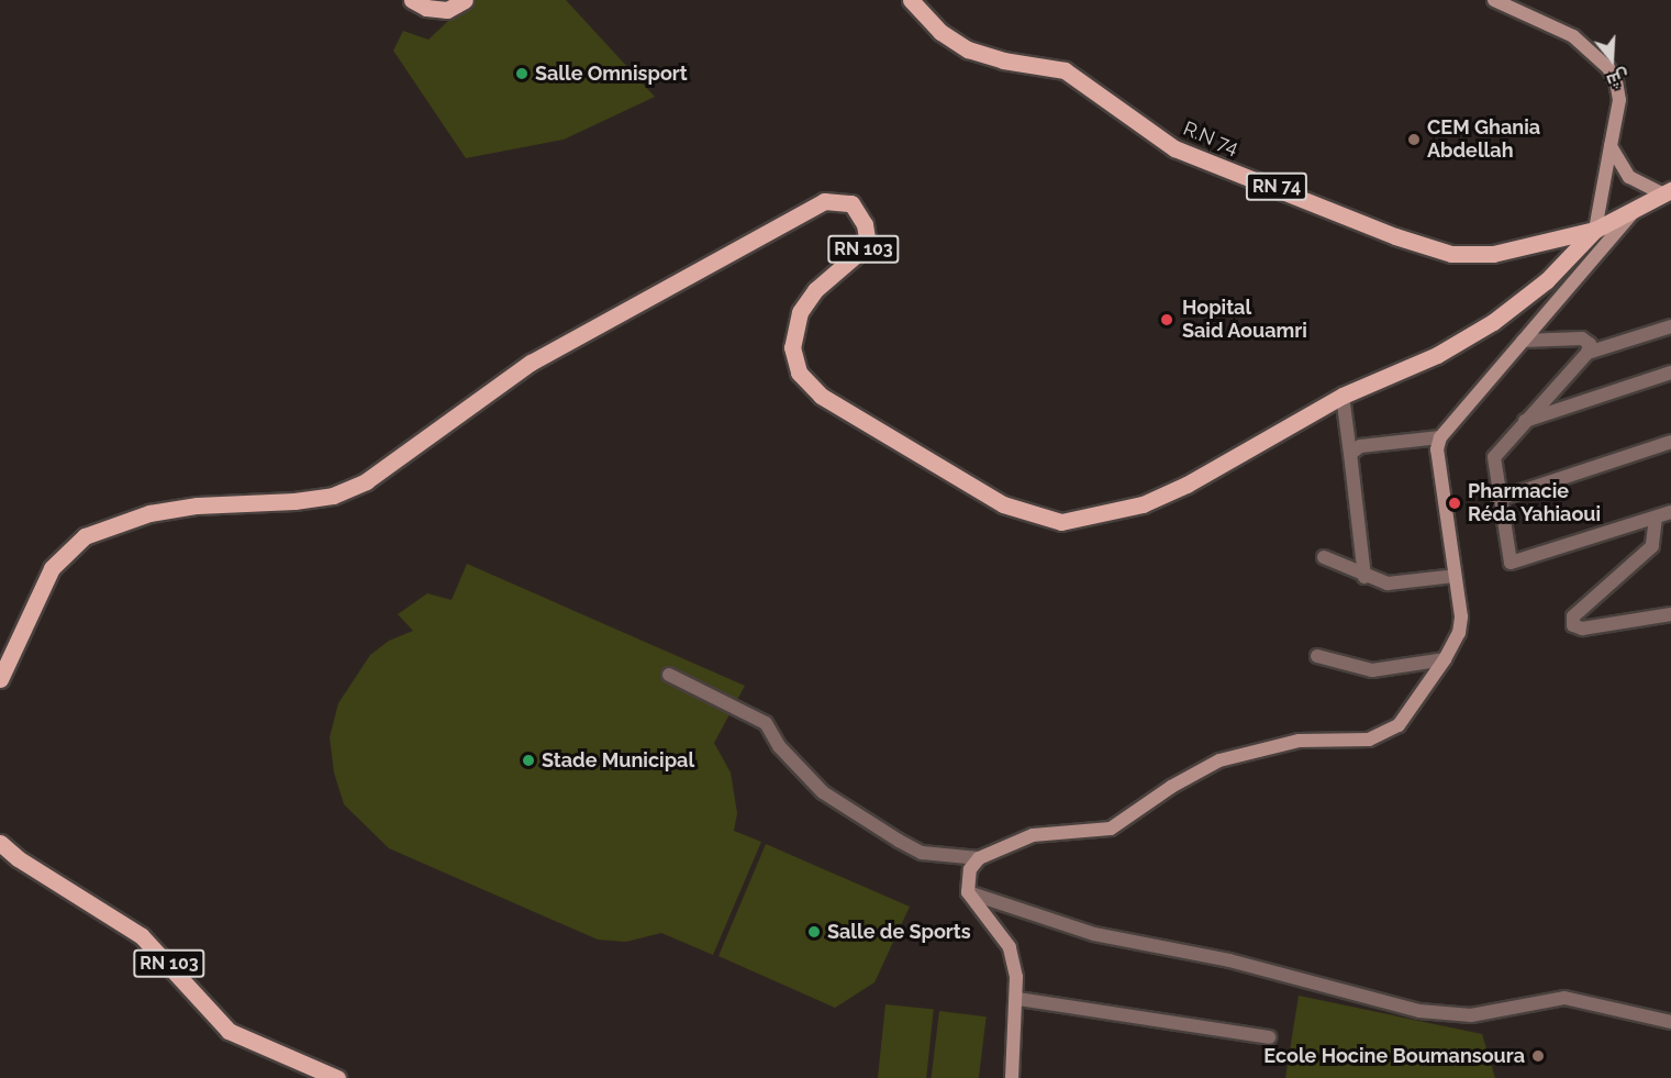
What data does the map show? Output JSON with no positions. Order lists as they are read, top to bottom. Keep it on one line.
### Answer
{"streets":{"main road":["R.N 74","RN 74","RN 103"]},"crossings":[["R.N 74","RN 103"]],"places":["Salle Omnisport","CEM Ghania Abdellah","Hopital Said Aouamri","Pharmacie Réda Yahiaoui","Stade Municipal","Salle de Sports","Ecole Hocine Boumansoura"],"north":"bottom"}
